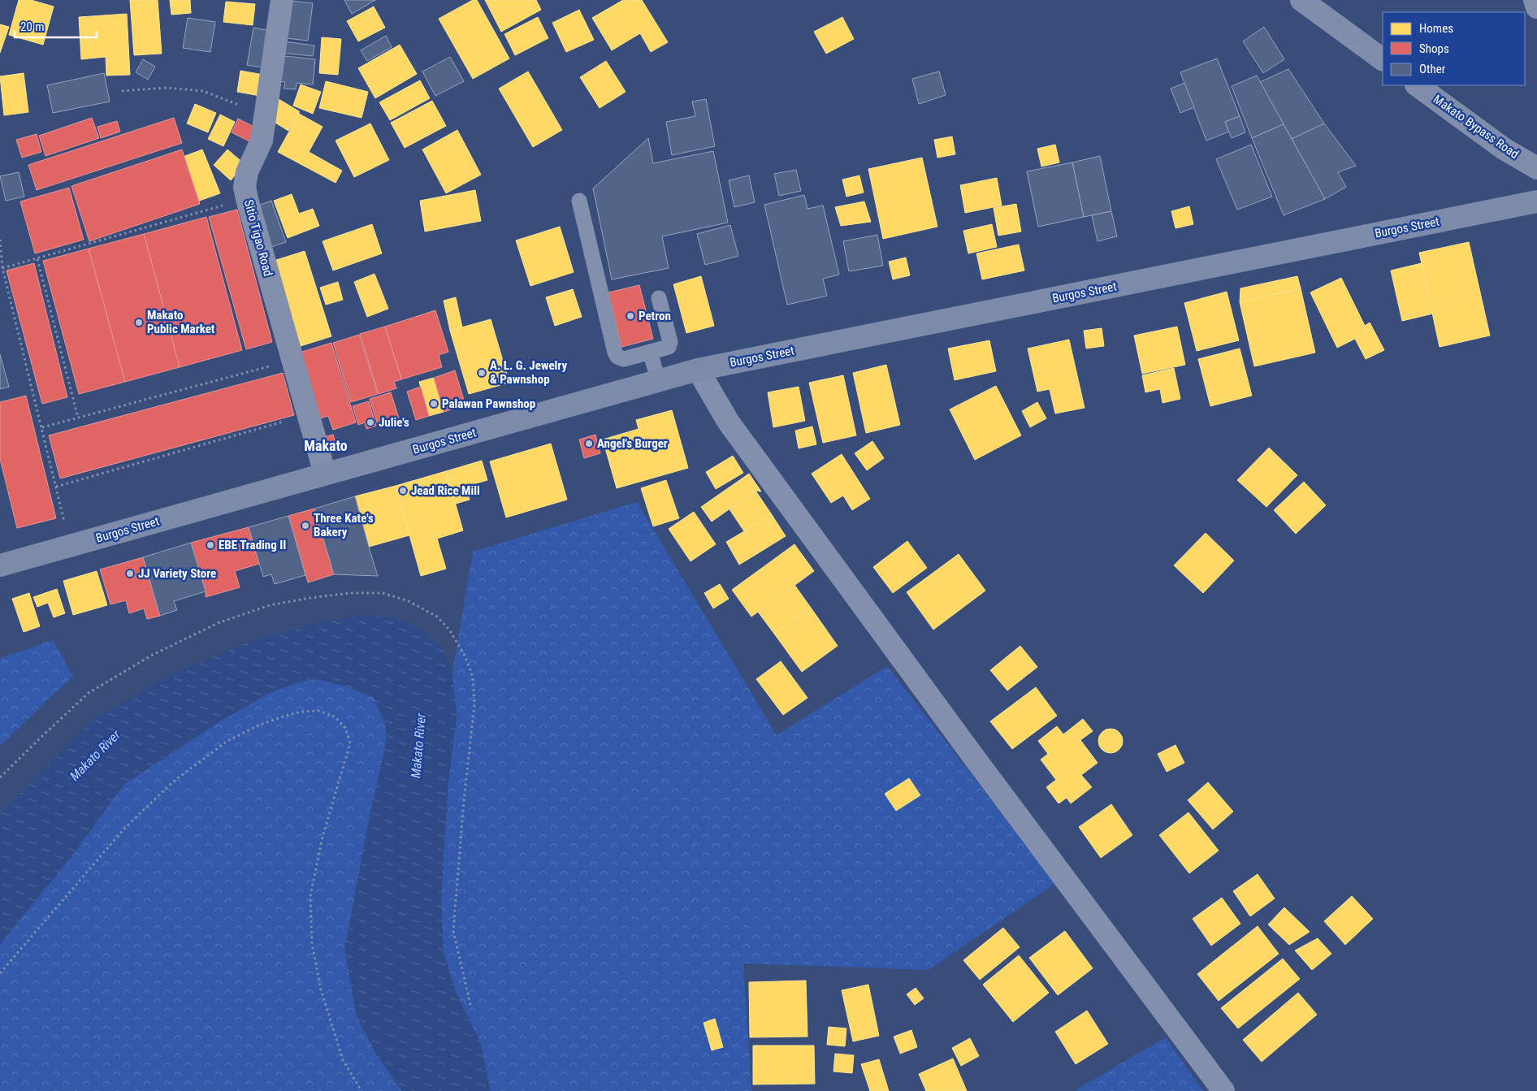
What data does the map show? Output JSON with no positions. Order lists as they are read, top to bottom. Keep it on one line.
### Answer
{"streets":{"main road":["Makato Bypass Road","Burgos Street"],"street":["Sitio Tigao Road"]},"crossings":[["Burgos Street","Sitio Tigao Road"]],"districts":["Makato"],"water":["Makato River"],"places":["Petron","Makato Public Market","A. L. G. Jewelry & Pawnshop","Palawan Pawnshop","Julie's","Angel's Burger","Jead Rice Mill","Three Kate's Bakery","EBE Trading II","JJ Variety Store"],"legend":["Homes","Shops","Other"],"scale_bar":"20 m"}
